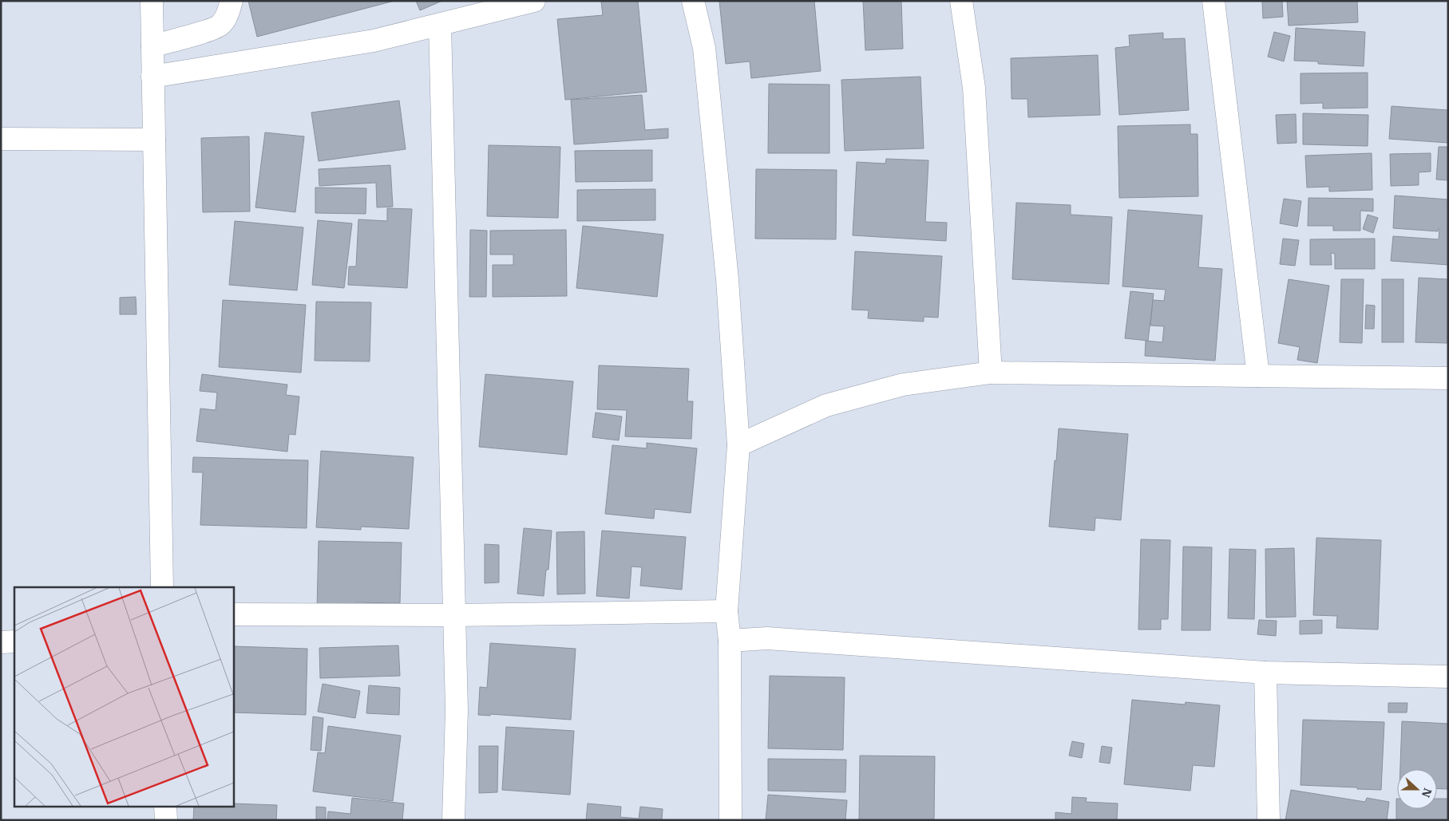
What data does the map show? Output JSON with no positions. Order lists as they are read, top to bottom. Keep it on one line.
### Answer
{"north":"right"}
